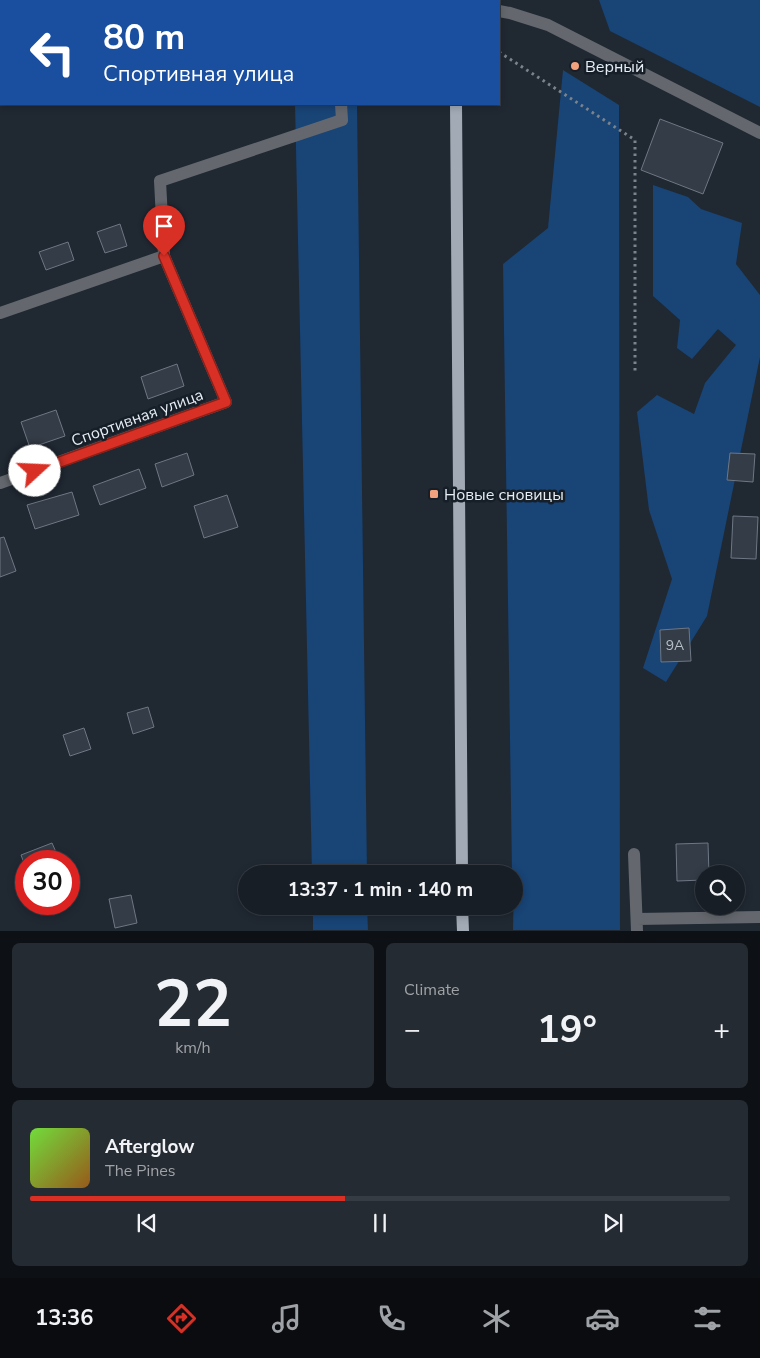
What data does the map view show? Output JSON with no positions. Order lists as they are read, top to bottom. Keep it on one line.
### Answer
{"streets":{"street":["Спортивная улица"]},"places":{"other":["Верный"],"transit":["Новые сновицы"]},"house_numbers":["9А"],"page":{"turn":["80 m","Спортивная улица"],"limit":"30","trip":"13:37 · 1 min · 140 m","tile":[["22","km/h"],"Climate"],"heat":["−","19°","+"],"song":["Afterglow","The Pines"],"tabs":"13:36"}}
